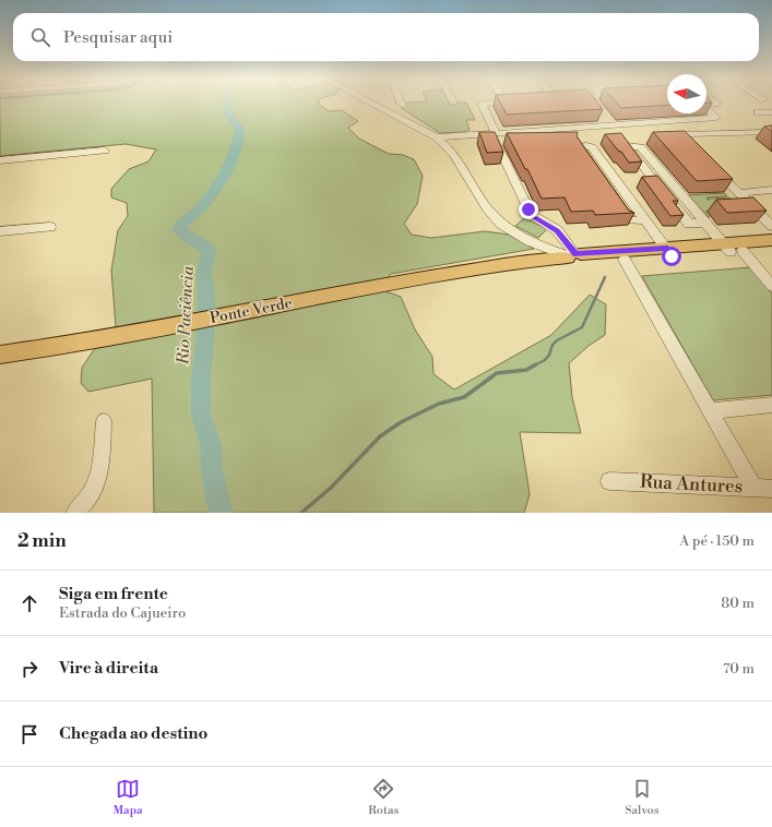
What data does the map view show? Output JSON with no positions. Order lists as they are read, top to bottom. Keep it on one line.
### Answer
{"streets":{"main road":["Ponte Verde"],"street":["Rua Antures"]},"water":["Rio Paciência"],"north":"left","page":{"search":"Pesquisar aqui","heading":["2 min","A pé · 150 m"],"list":[["Siga em frente","Estrada do Cajueiro","80 m"],["Vire à direita","70 m"],"Chegada ao destino"],"nav":["Mapa","Rotas","Salvos"]}}
